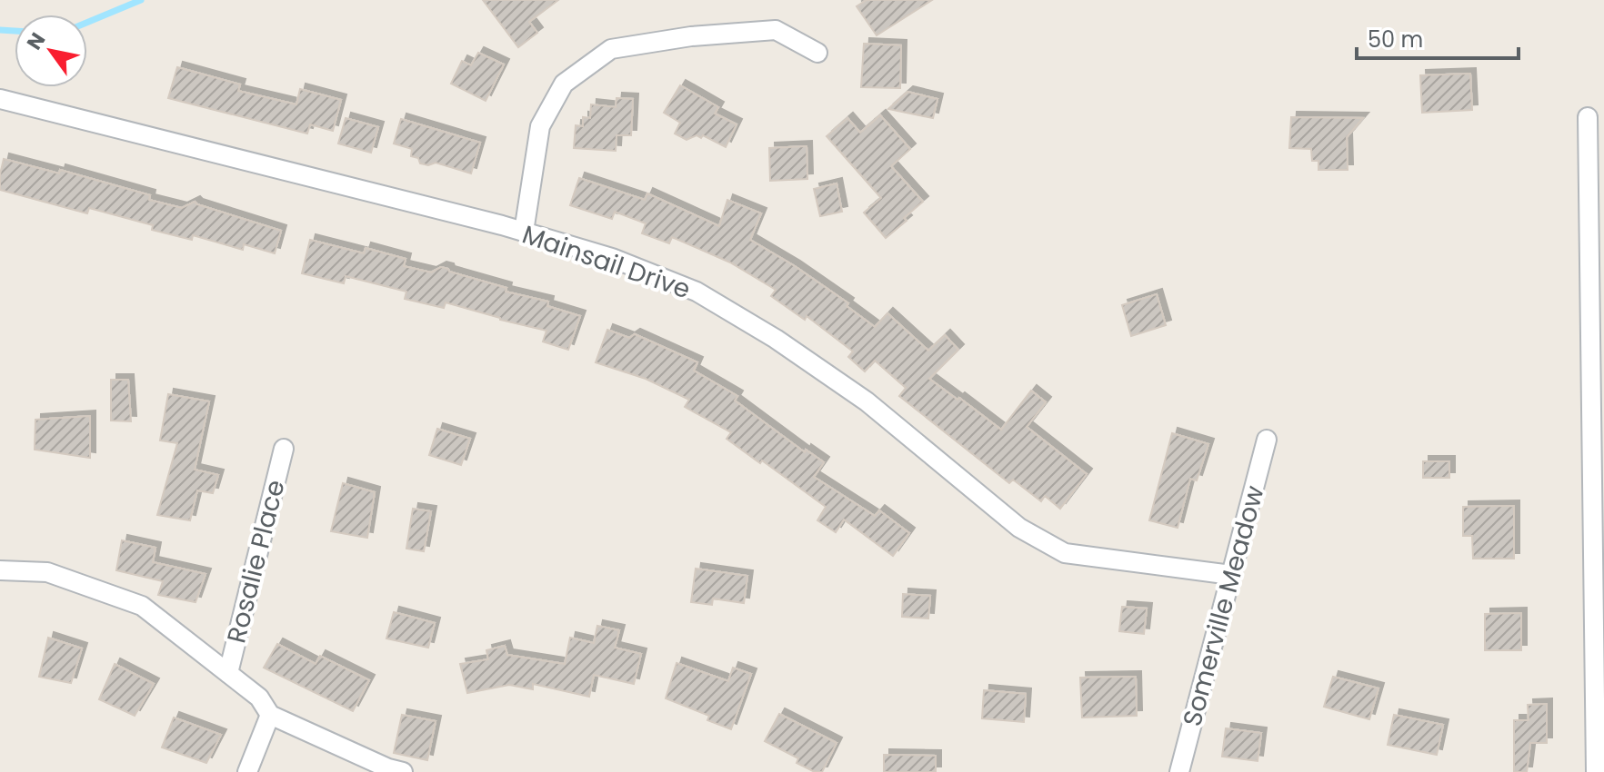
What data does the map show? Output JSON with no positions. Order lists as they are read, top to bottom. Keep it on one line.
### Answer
{"streets":{"street":["Mainsail Drive","Rosalie Place","Somerville Meadow"]},"crossings":[["Mainsail Drive","Somerville Meadow"]],"scale_bar":"50 m","north":"top left"}
